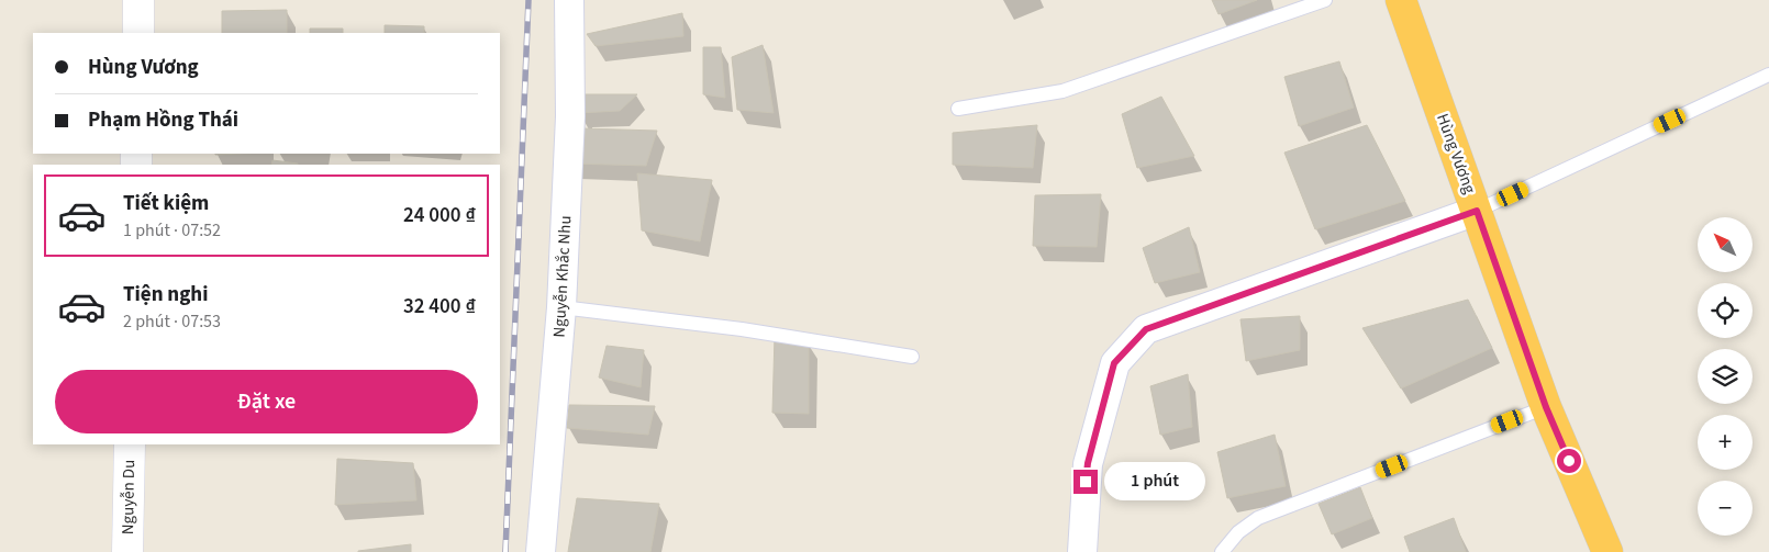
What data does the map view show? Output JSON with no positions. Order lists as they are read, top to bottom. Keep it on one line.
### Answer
{"streets":{"highway":["Hùng Vương"],"street":["Nguyễn Khắc Nhu","Nguyễn Du"]},"north":"top left","page":{"banner":["Hùng Vương","Phạm Hồng Thái"],"list":[{"name":"Tiết kiệm","note":"1 phút · 07:52","value":"24 000 ₫"},{"name":"Tiện nghi","note":"2 phút · 07:53","value":"32 400 ₫"}],"map_buttons":["+","−"],"buttons":"Đặt xe","bubble":"1 phút"}}
